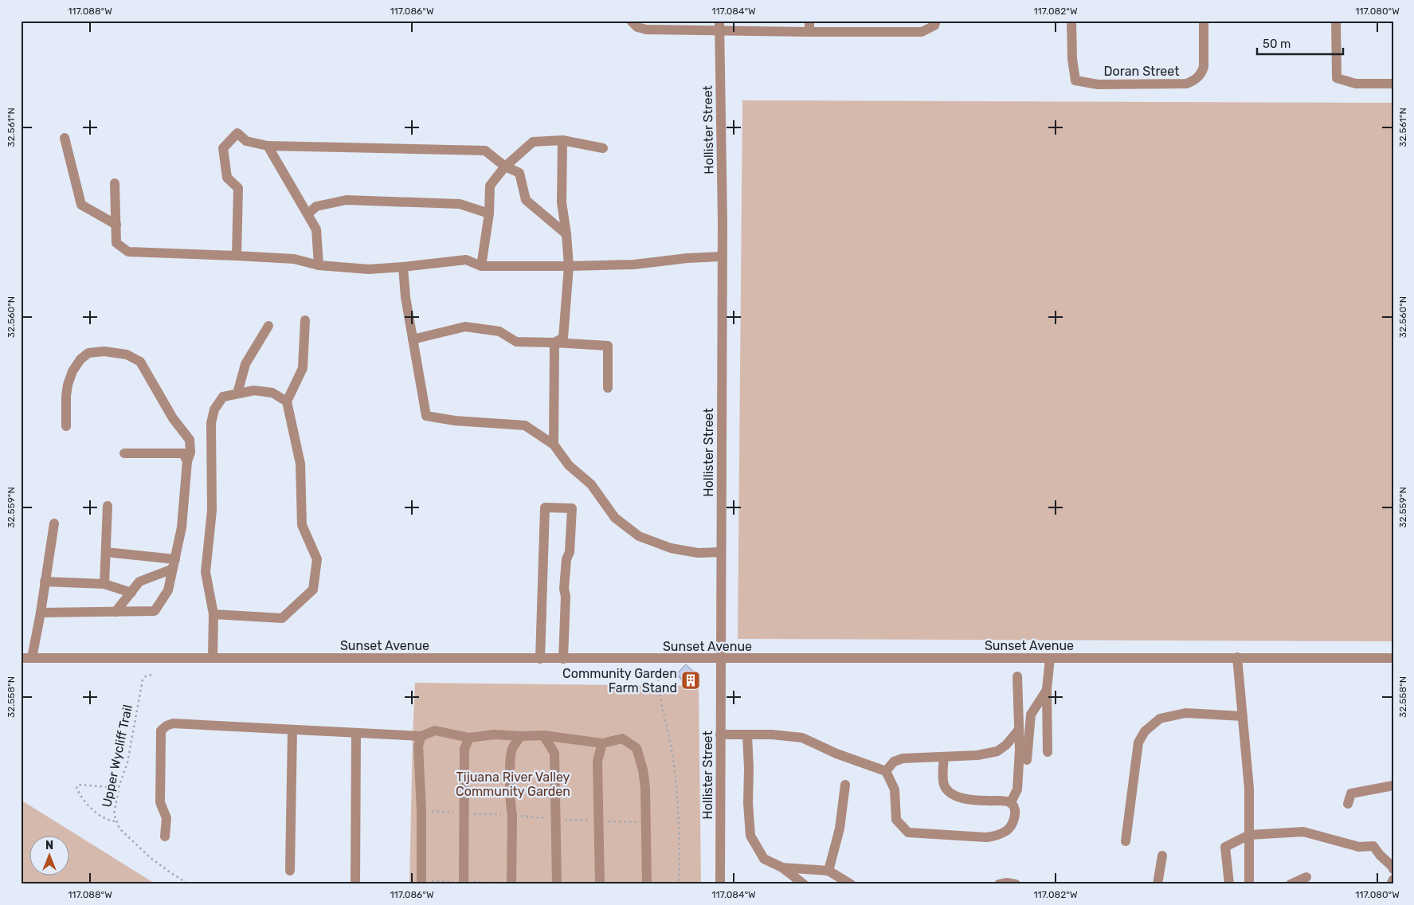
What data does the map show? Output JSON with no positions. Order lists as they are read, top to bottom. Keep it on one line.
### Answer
{"streets":{"street":["Doran Street","Hollister Street","Sunset Avenue"],"path":["Upper Wycliff Trail"]},"crossings":[["Hollister Street","Sunset Avenue"]],"parks":["Tijuana River Valley Community Garden"],"places":{"building":["Community Garden Farm Stand"]},"scale_bar":"50 m","north":"top","coordinates":["117.088°W","117.086°W","117.084°W","117.082°W","117.080°W","32.561°N","32.560°N","32.559°N","32.558°N"]}
